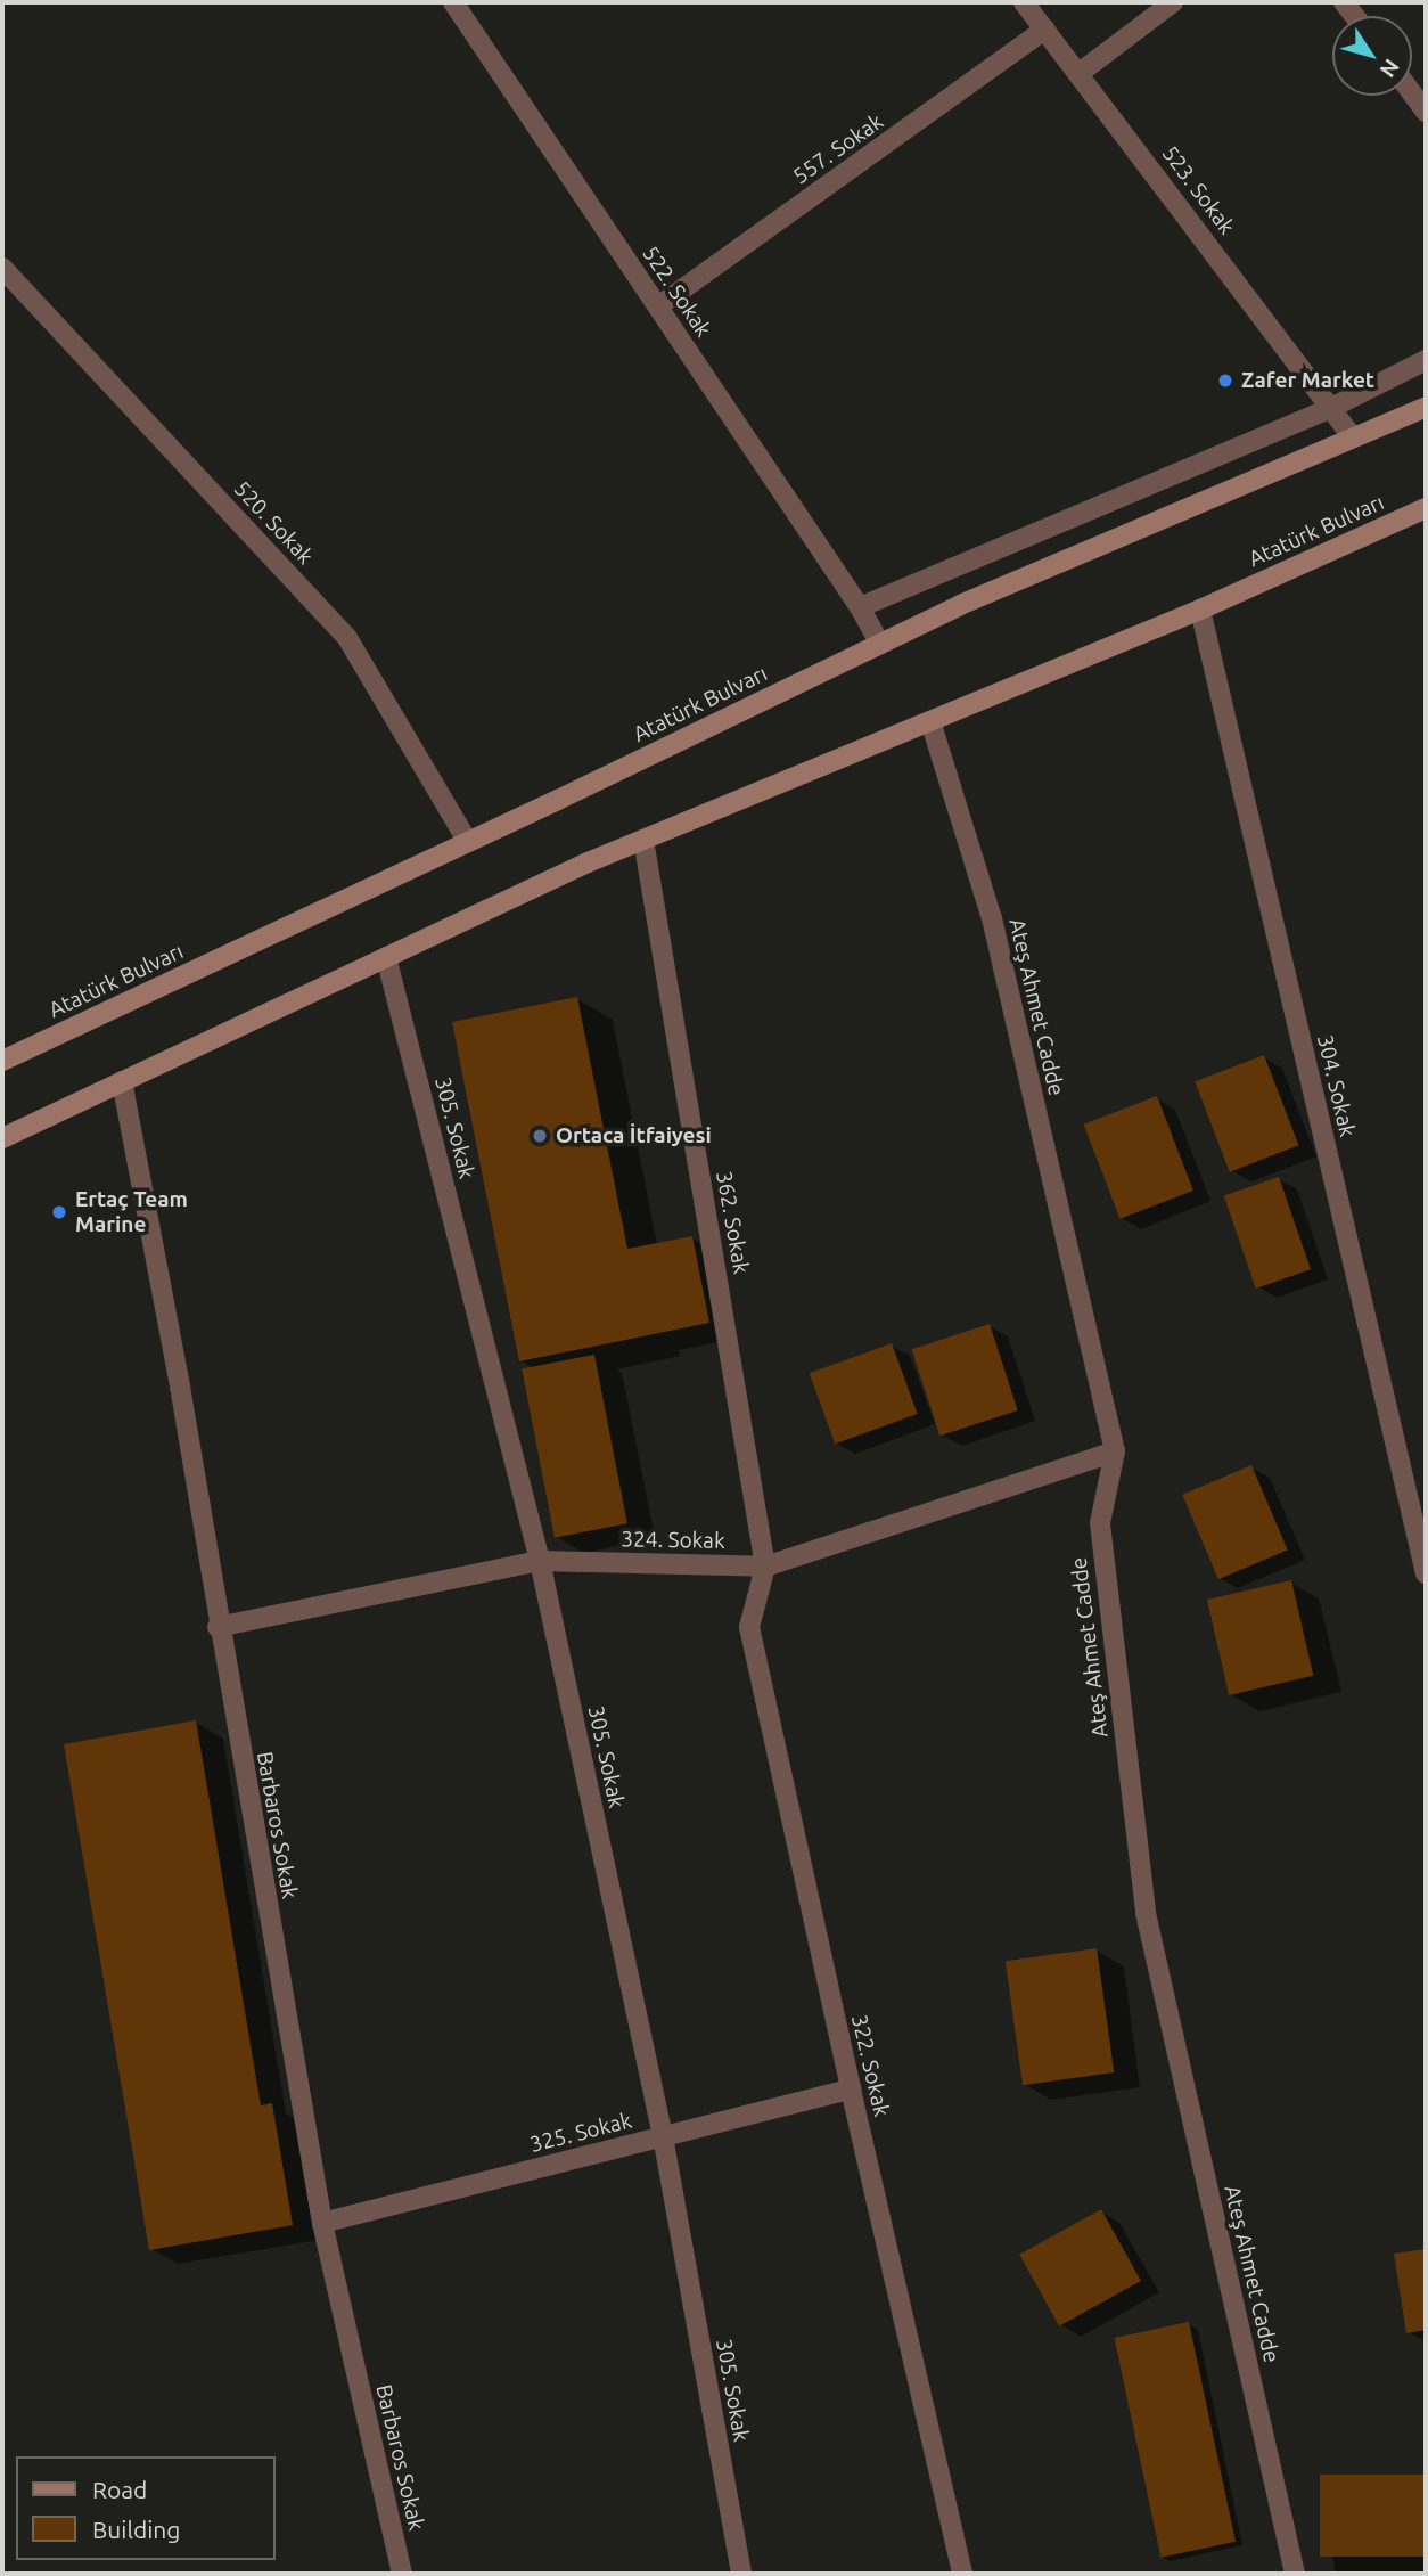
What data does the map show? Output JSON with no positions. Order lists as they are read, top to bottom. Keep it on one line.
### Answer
{"streets":{"main road":["Atatürk Bulvarı"],"street":["557. Sokak","523. Sokak","522. Sokak","520. Sokak","Ateş Ahmet Cadde","304. Sokak","305. Sokak","362. Sokak","324. Sokak","Barbaros Sokak","322. Sokak","325. Sokak"]},"crossings":[["557. Sokak","523. Sokak"],["557. Sokak","522. Sokak"],["523. Sokak","Atatürk Bulvarı"],["522. Sokak","Atatürk Bulvarı"],["520. Sokak","Atatürk Bulvarı"],["Atatürk Bulvarı","Ateş Ahmet Cadde"],["Atatürk Bulvarı","304. Sokak"],["Atatürk Bulvarı","305. Sokak"],["Atatürk Bulvarı","362. Sokak"],["Atatürk Bulvarı","Barbaros Sokak"],["Ateş Ahmet Cadde","324. Sokak"],["305. Sokak","324. Sokak"],["305. Sokak","325. Sokak"],["362. Sokak","324. Sokak"],["362. Sokak","322. Sokak"],["324. Sokak","Barbaros Sokak"],["324. Sokak","322. Sokak"],["Barbaros Sokak","325. Sokak"],["322. Sokak","325. Sokak"]],"places":["Zafer Market","Ortaca İtfaiyesi","Ertaç Team Marine"],"legend":["Road","Building"],"north":"bottom right"}
